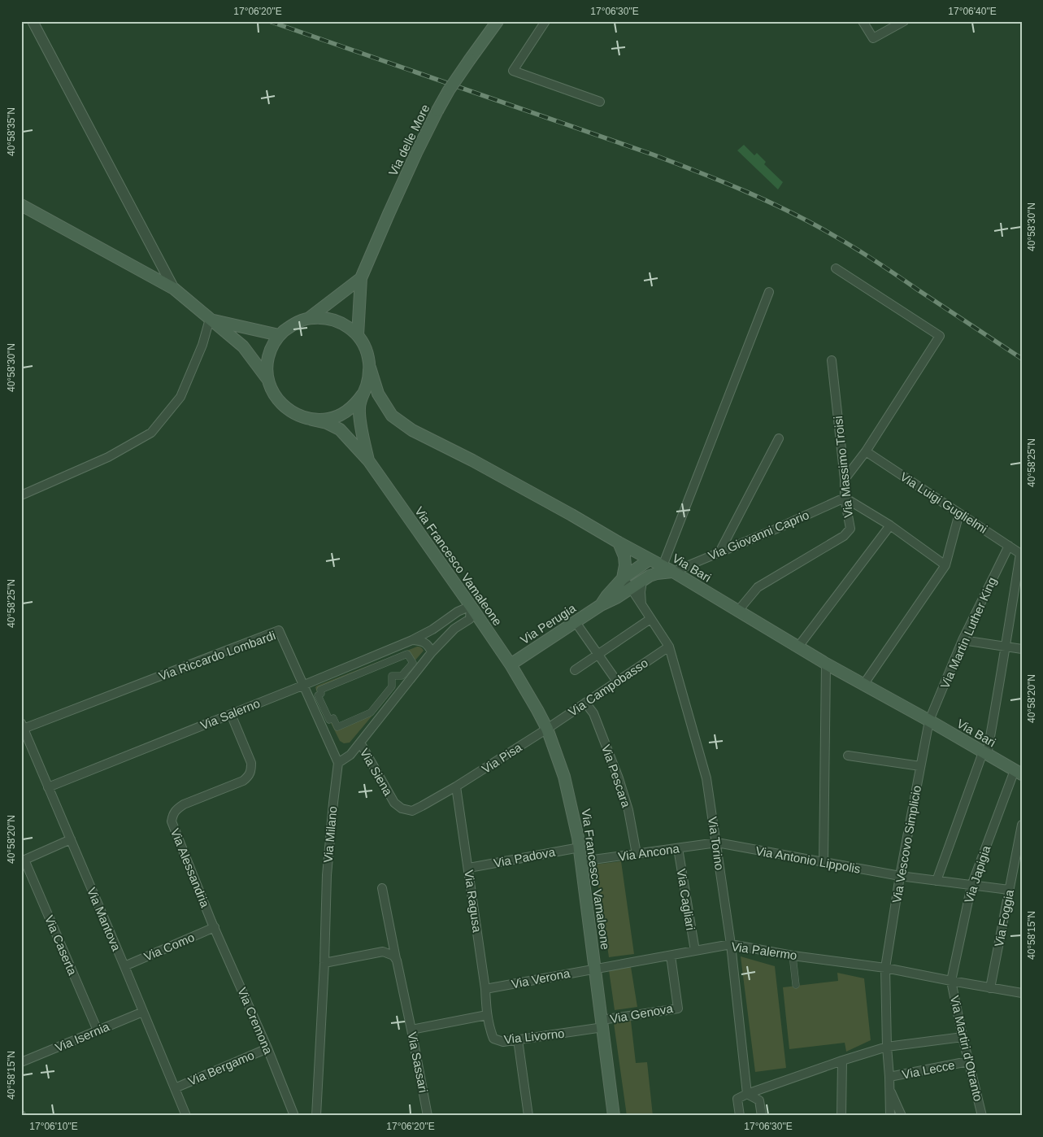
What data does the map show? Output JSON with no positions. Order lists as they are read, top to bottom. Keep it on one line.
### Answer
{"streets":{"main road":["Via delle More","Via Francesco Vamaleone","Via Bari","Via Perugia"],"street":["Via Massimo Troisi","Via Luigi Guglielmi","Via Giovanni Caprio","Via Martin Luther King","Via Riccardo Lombardi","Via Campobasso","Via Salerno","Via Pisa","Via Siena","Via Pescara","Via Milano","Via Torino","Via Vescovo Simplicio","Via Ancona","Via Padova","Via Antonio Lippolis","Via Alessandria","Via Japigia","Via Cagliari","Via Ragusa","Via Foggia","Via Mantova","Via Caserta","Via Como","Via Palermo","Via Verona","Via Genova","Via Cremona","Via Livorno","Via Isernia","Via Martiri d'Otranto","Via Sassari","Via Bergamo","Via Lecce"]},"crossings":[["Via Massimo Troisi","Via Giovanni Caprio"],["Via Massimo Troisi","Via Bari"],["Via Luigi Guglielmi","Via Martin Luther King"],["Via Giovanni Caprio","Via Bari"],["Via Francesco Vamaleone","Via Bari"],["Via Francesco Vamaleone","Via Perugia"],["Via Francesco Vamaleone","Via Campobasso"],["Via Francesco Vamaleone","Via Salerno"],["Via Francesco Vamaleone","Via Pisa"],["Via Francesco Vamaleone","Via Ancona"],["Via Francesco Vamaleone","Via Padova"],["Via Francesco Vamaleone","Via Palermo"],["Via Francesco Vamaleone","Via Verona"],["Via Francesco Vamaleone","Via Genova"],["Via Francesco Vamaleone","Via Livorno"],["Via Bari","Via Martin Luther King"],["Via Bari","Via Vescovo Simplicio"],["Via Bari","Via Japigia"],["Via Martin Luther King","Via Vescovo Simplicio"],["Via Riccardo Lombardi","Via Salerno"],["Via Riccardo Lombardi","Via Milano"],["Via Riccardo Lombardi","Via Mantova"],["Via Campobasso","Via Pisa"],["Via Campobasso","Via Pescara"],["Via Campobasso","Via Torino"],["Via Salerno","Via Alessandria"],["Via Salerno","Via Mantova"],["Via Pisa","Via Siena"],["Via Pisa","Via Ragusa"],["Via Siena","Via Ragusa"],["Via Pescara","Via Ancona"],["Via Torino","Via Ancona"],["Via Torino","Via Antonio Lippolis"],["Via Torino","Via Palermo"],["Via Vescovo Simplicio","Via Antonio Lippolis"],["Via Vescovo Simplicio","Via Palermo"],["Via Vescovo Simplicio","Via Lecce"],["Via Ancona","Via Antonio Lippolis"],["Via Ancona","Via Cagliari"],["Via Padova","Via Ragusa"],["Via Antonio Lippolis","Via Japigia"],["Via Antonio Lippolis","Via Foggia"],["Via Alessandria","Via Como"],["Via Alessandria","Via Cremona"],["Via Japigia","Via Palermo"],["Via Japigia","Via Martiri d'Otranto"],["Via Cagliari","Via Palermo"],["Via Ragusa","Via Verona"],["Via Ragusa","Via Livorno"],["Via Foggia","Via Palermo"],["Via Mantova","Via Como"],["Via Mantova","Via Isernia"],["Via Mantova","Via Bergamo"],["Via Caserta","Via Isernia"],["Via Como","Via Cremona"],["Via Palermo","Via Verona"],["Via Palermo","Via Genova"],["Via Palermo","Via Martiri d'Otranto"],["Via Genova","Via Livorno"],["Via Cremona","Via Bergamo"],["Via Martiri d'Otranto","Via Lecce"]],"coordinates":["17°06'20\"E","17°06'30\"E","17°06'40\"E","40°58'35\"N","40°58'30\"N","40°58'25\"N","40°58'20\"N","40°58'15\"N","17°06'10\"E"]}
